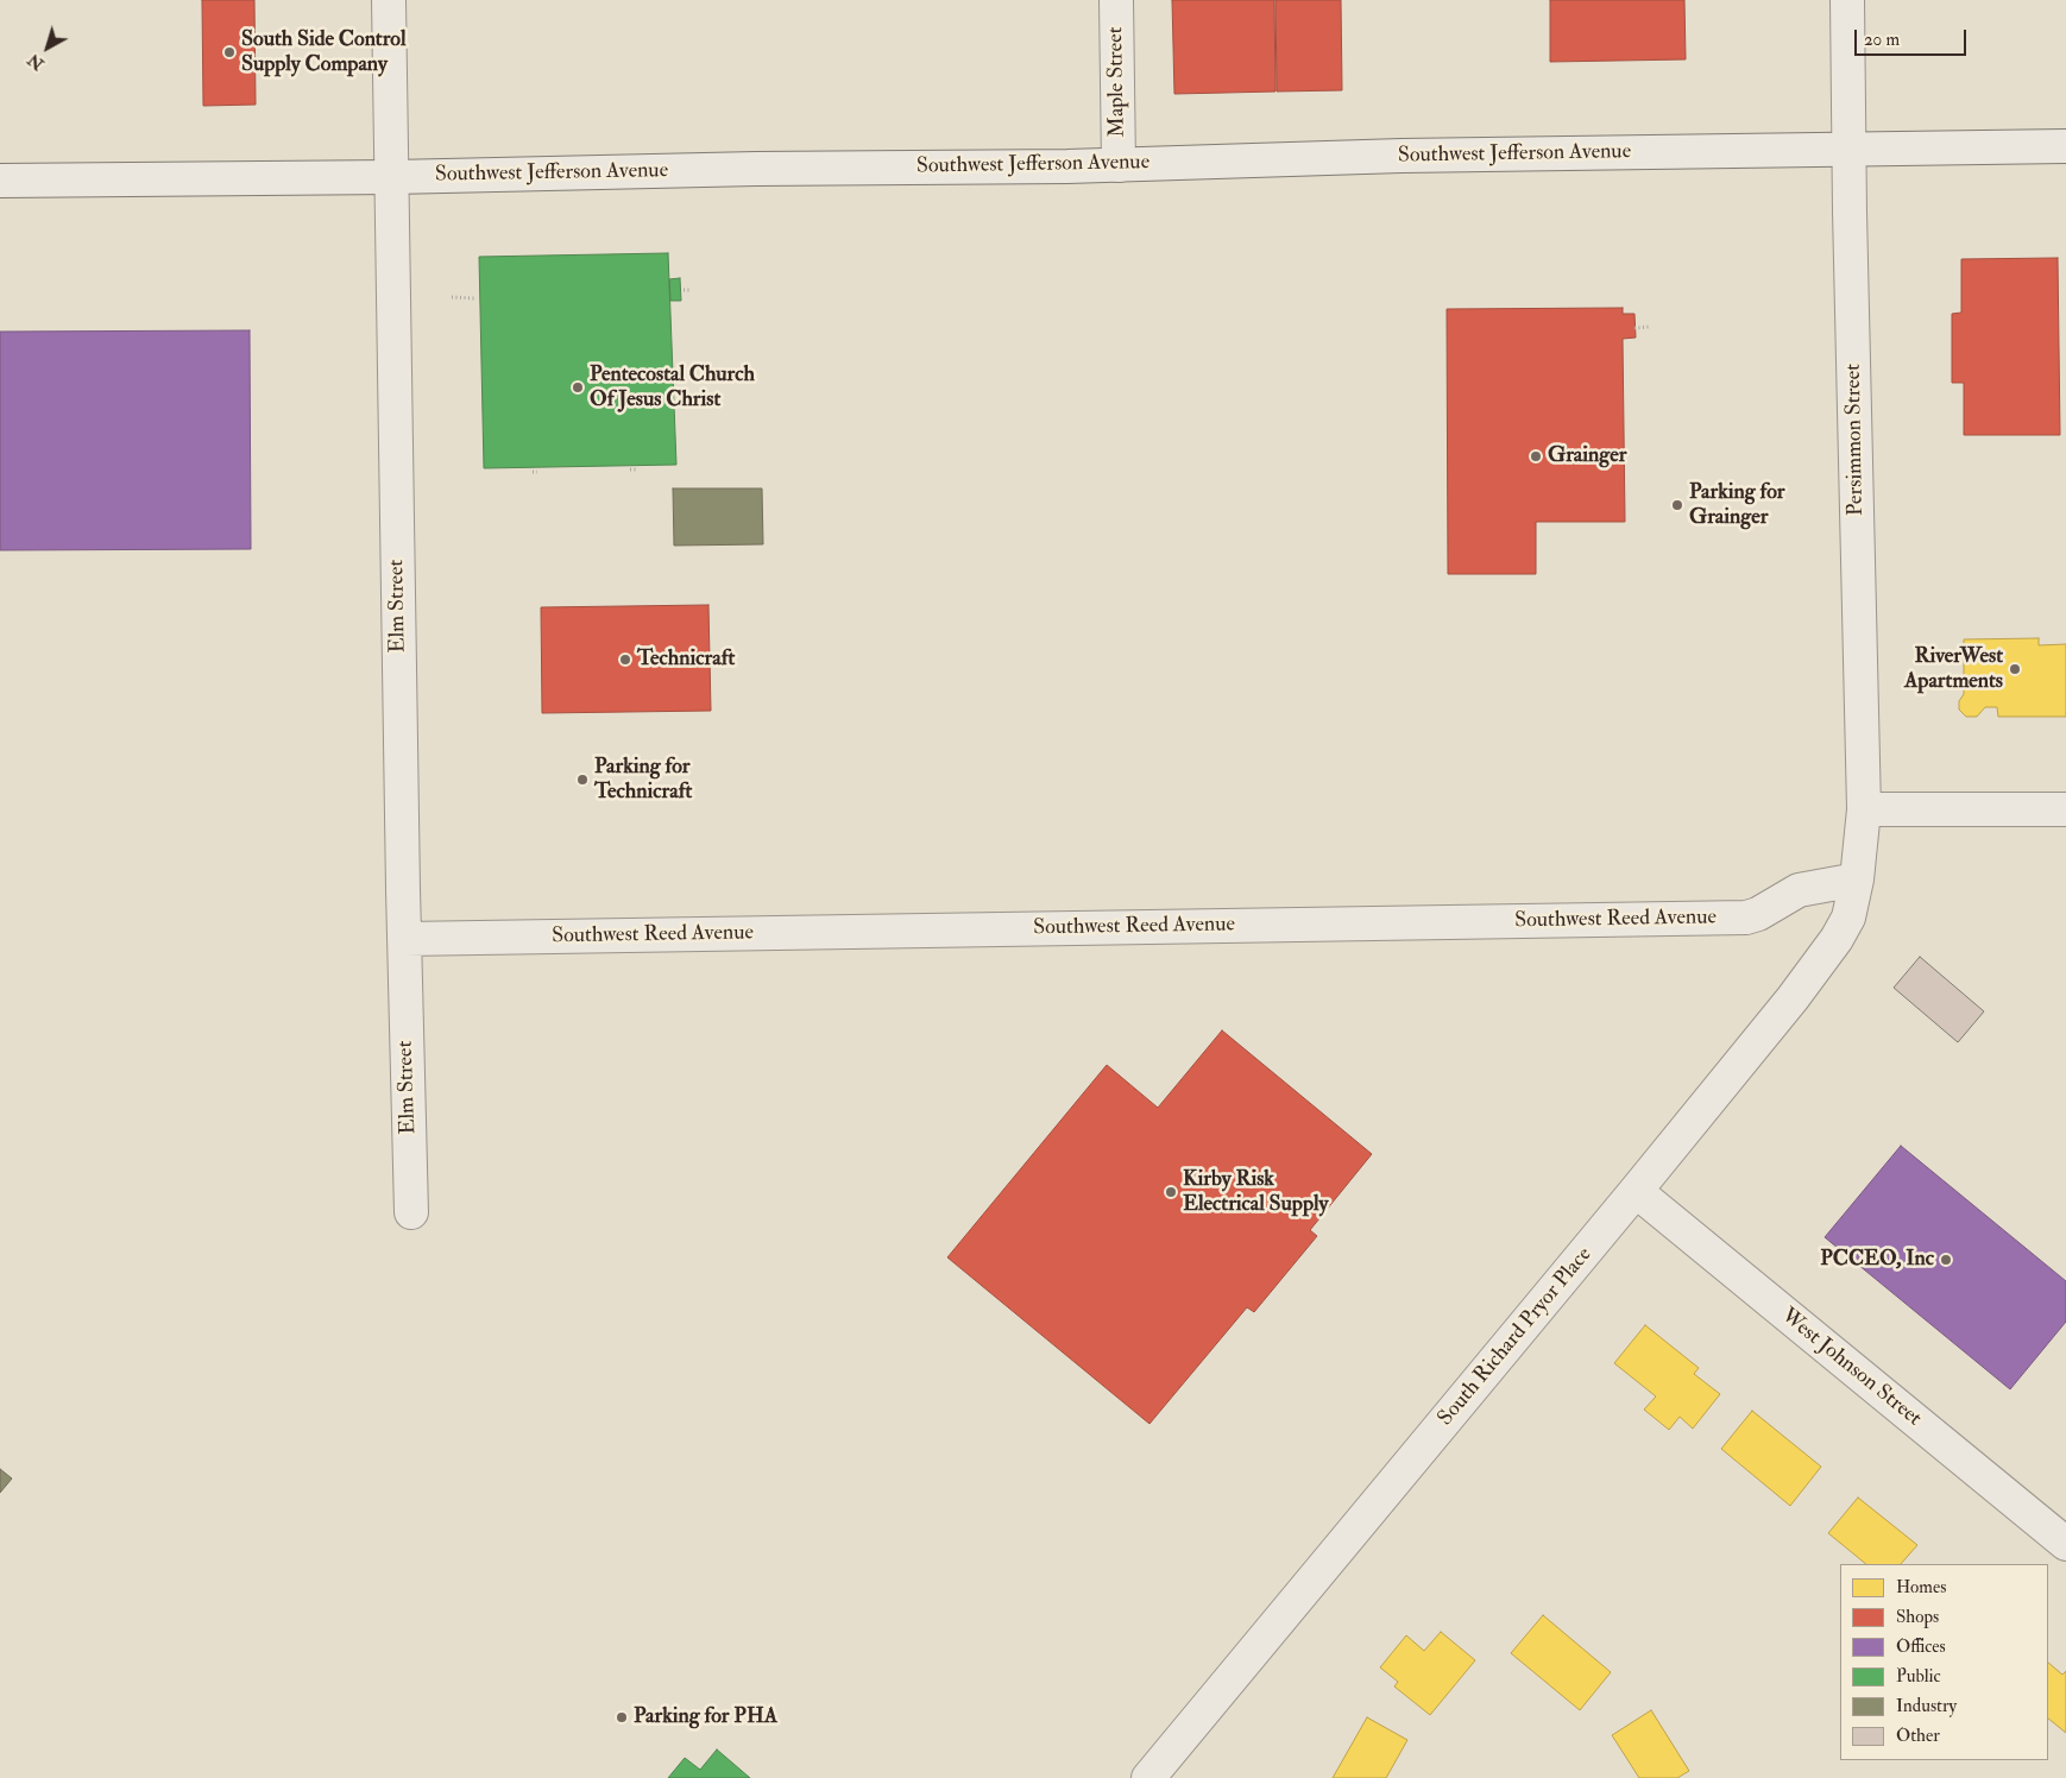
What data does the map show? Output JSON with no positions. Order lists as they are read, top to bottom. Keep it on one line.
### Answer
{"streets":{"street":["Maple Street","Southwest Jefferson Avenue","Persimmon Street","Elm Street","Southwest Reed Avenue","South Richard Pryor Place","West Johnson Street"]},"crossings":[["Maple Street","Southwest Jefferson Avenue"],["Southwest Jefferson Avenue","Persimmon Street"],["Southwest Jefferson Avenue","Elm Street"],["Persimmon Street","Southwest Reed Avenue"],["Persimmon Street","South Richard Pryor Place"],["Elm Street","Southwest Reed Avenue"],["Southwest Reed Avenue","South Richard Pryor Place"],["South Richard Pryor Place","West Johnson Street"]],"places":["South Side Control Supply Company","Pentecostal Church Of Jesus Christ","Grainger","Parking for Grainger","Technicraft","RiverWest Apartments","Parking for Technicraft","Kirby Risk Electrical Supply","PCCEO, Inc","Parking for PHA"],"legend":["Homes","Shops","Offices","Public","Industry","Other"],"scale_bar":"20 m","north":"bottom left"}
